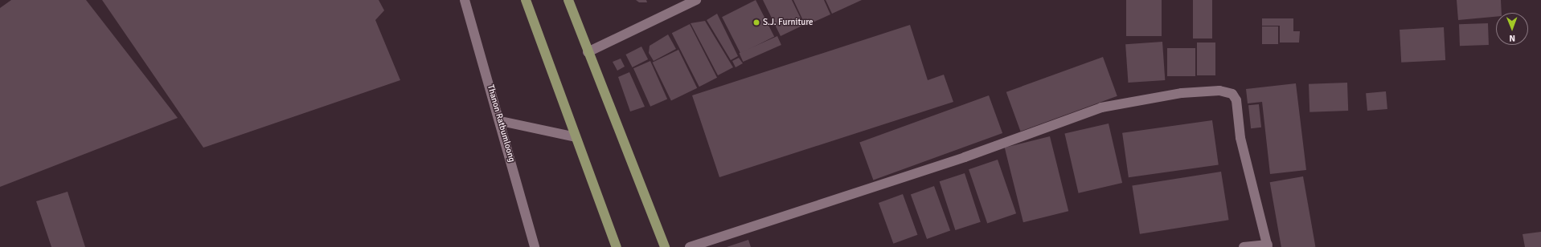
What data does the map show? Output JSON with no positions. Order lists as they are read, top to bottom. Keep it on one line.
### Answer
{"streets":{"street":["Thanon Ratbumloong"]},"places":["S.J. Furniture"],"north":"bottom"}
